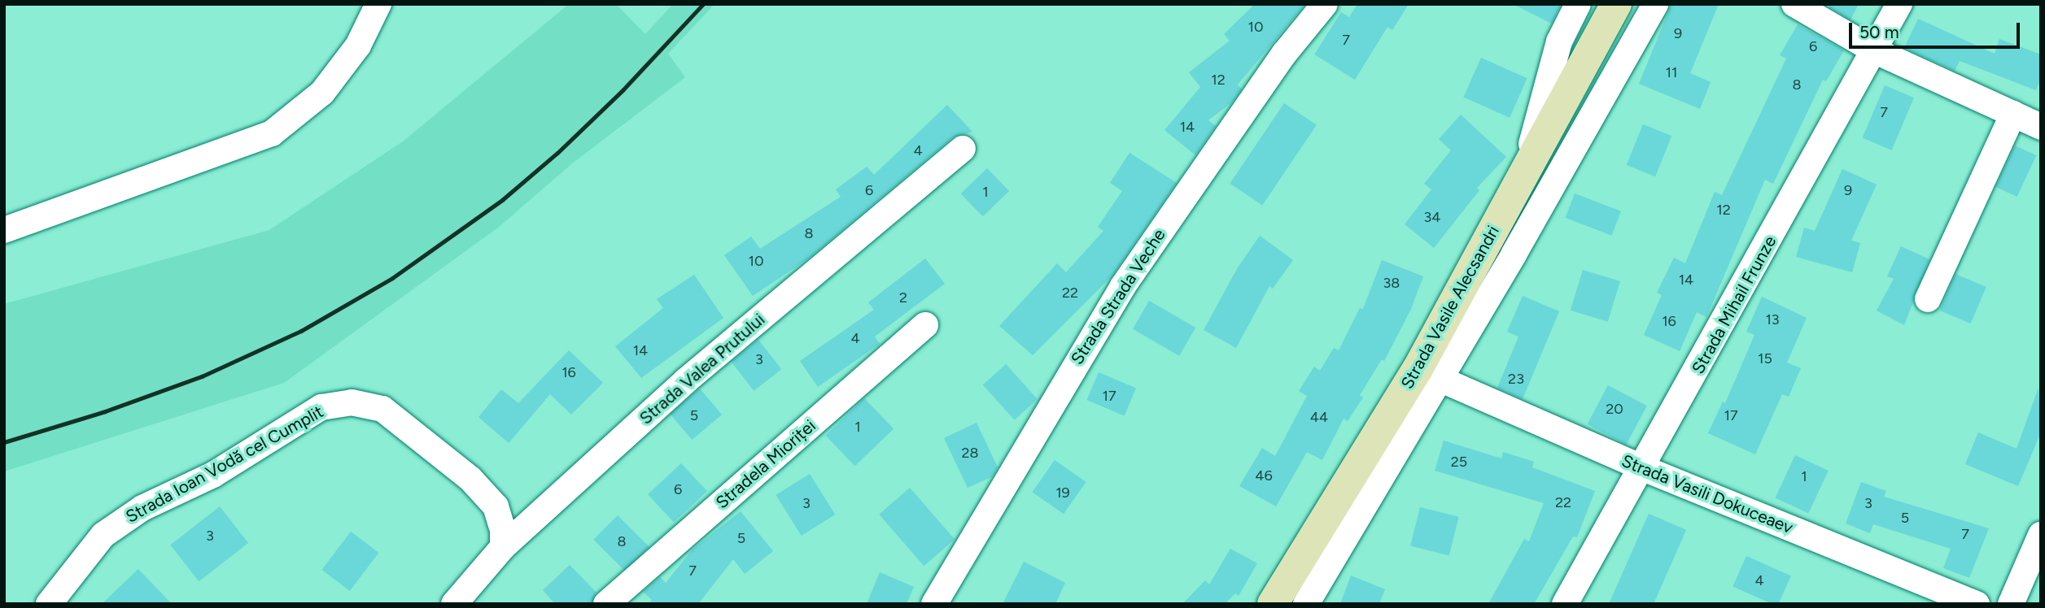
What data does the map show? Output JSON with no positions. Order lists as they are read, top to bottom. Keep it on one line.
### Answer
{"streets":{"main road":["Strada Vasile Alecsandri"],"street":["Strada Strada Veche","Strada Mihail Frunze","Strada Valea Prutului","Strada Ioan Vodă cel Cumplit","Stradela Mioriței","Strada Vasili Dokuceaev"]},"crossings":[["Strada Mihail Frunze","Strada Vasili Dokuceaev"],["Strada Valea Prutului","Strada Ioan Vodă cel Cumplit"]],"house_numbers":["10","9","7","6","11","12","8","7","14","4","6","9","1","12","34","8","10","14","38","22","2","13","16","4","14","15","3","16","23","17","20","5","17","44","1","28","25","46","1","6","19","22","3","3","5","7","3","5","8","7","4"],"scale_bar":"50 m"}
